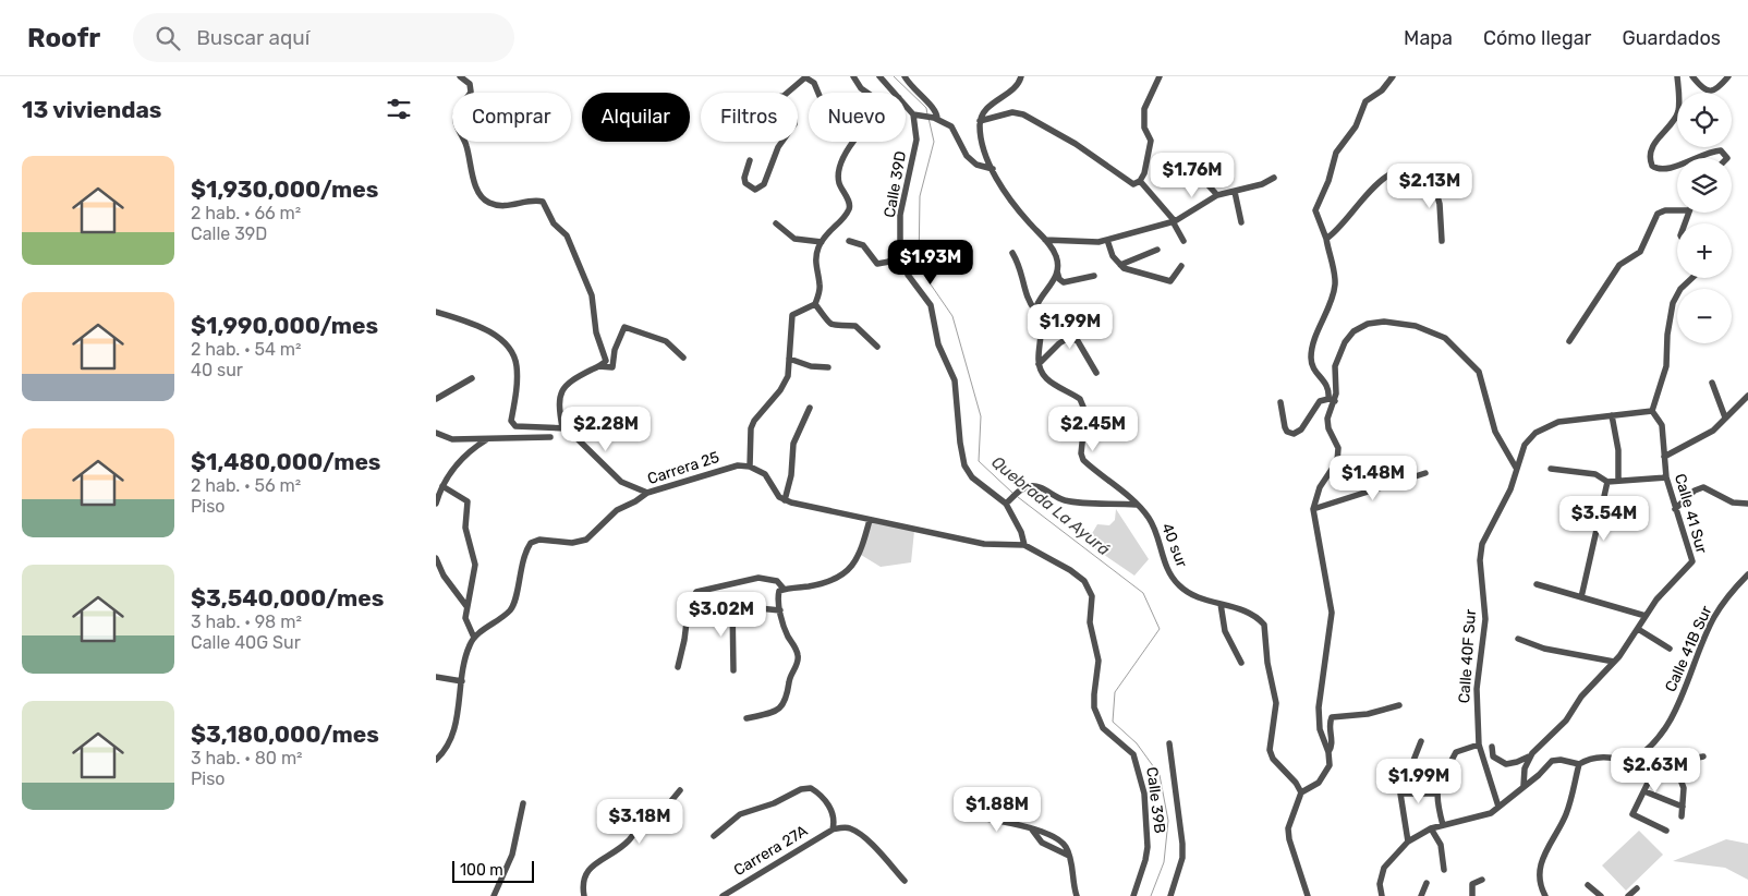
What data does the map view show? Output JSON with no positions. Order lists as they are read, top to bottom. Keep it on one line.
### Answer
{"streets":{"street":["Calle 39D","Carrera 25","Calle 41 Sur","40 sur","Calle 41B Sur","Calle 40F Sur","Calle 39B","Carrera 27A"]},"water":["Quebrada La Ayurá"],"scale_bar":"100 m","page":{"header":"Roofr","search":"Buscar aquí","nav":["Mapa","Cómo llegar","Guardados"],"heading":"13 viviendas","map_buttons":["+","−"],"chip":["Comprar","Alquilar","Filtros","Nuevo"],"list":[{"name":"$1,930,000/mes","note":"2 hab. · 66 m² · Calle 39D"},{"name":"$1,990,000/mes","note":"2 hab. · 54 m² · 40 sur"},{"name":"$1,480,000/mes","note":"2 hab. · 56 m² · Piso"},{"name":"$3,540,000/mes","note":"3 hab. · 98 m² · Calle 40G Sur"},{"name":"$3,180,000/mes","note":"3 hab. · 80 m² · Piso"}],"price":["$1.76M","$2.13M","$1.93M","$1.99M","$2.28M","$2.45M","$1.48M","$3.54M","$3.02M","$2.63M","$1.99M","$1.88M","$3.18M"],"scale":"100 m"}}
